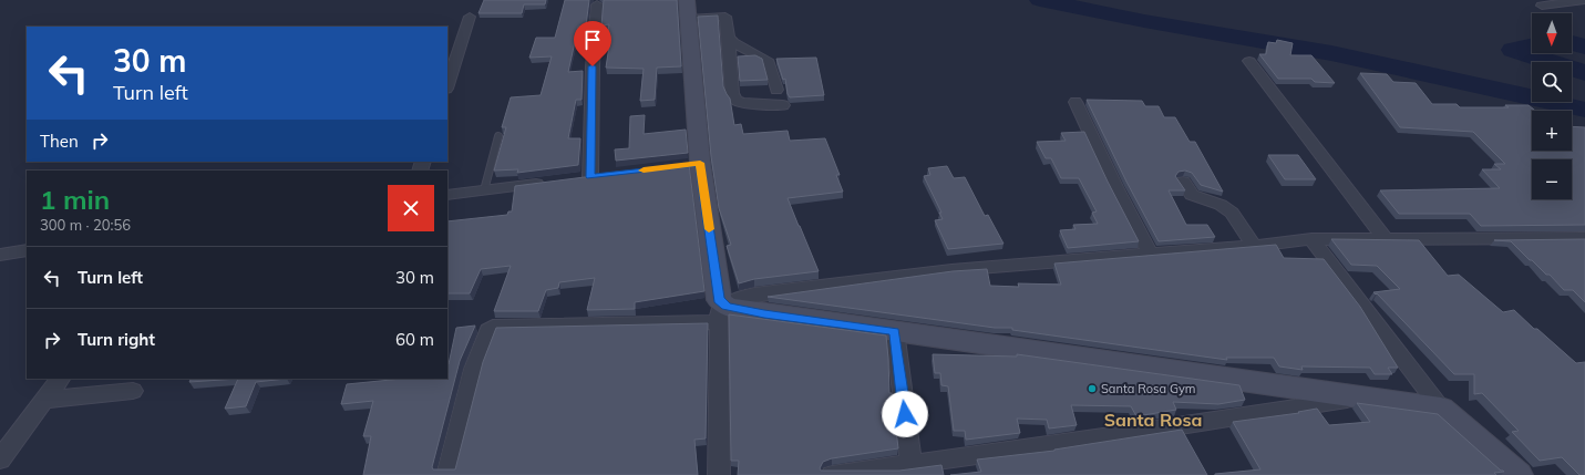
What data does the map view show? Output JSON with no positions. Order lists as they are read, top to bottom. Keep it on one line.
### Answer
{"districts":["Santa Rosa"],"places":["Santa Rosa Gym"],"north":"bottom","page":{"map_buttons":["+","−"],"turn":["30 m","Turn left"],"then":"Then","heading":["1 min","300 m · 20:56"],"list":[{"name":"Turn left","value":"30 m"},{"name":"Turn right","value":"60 m"}]}}
